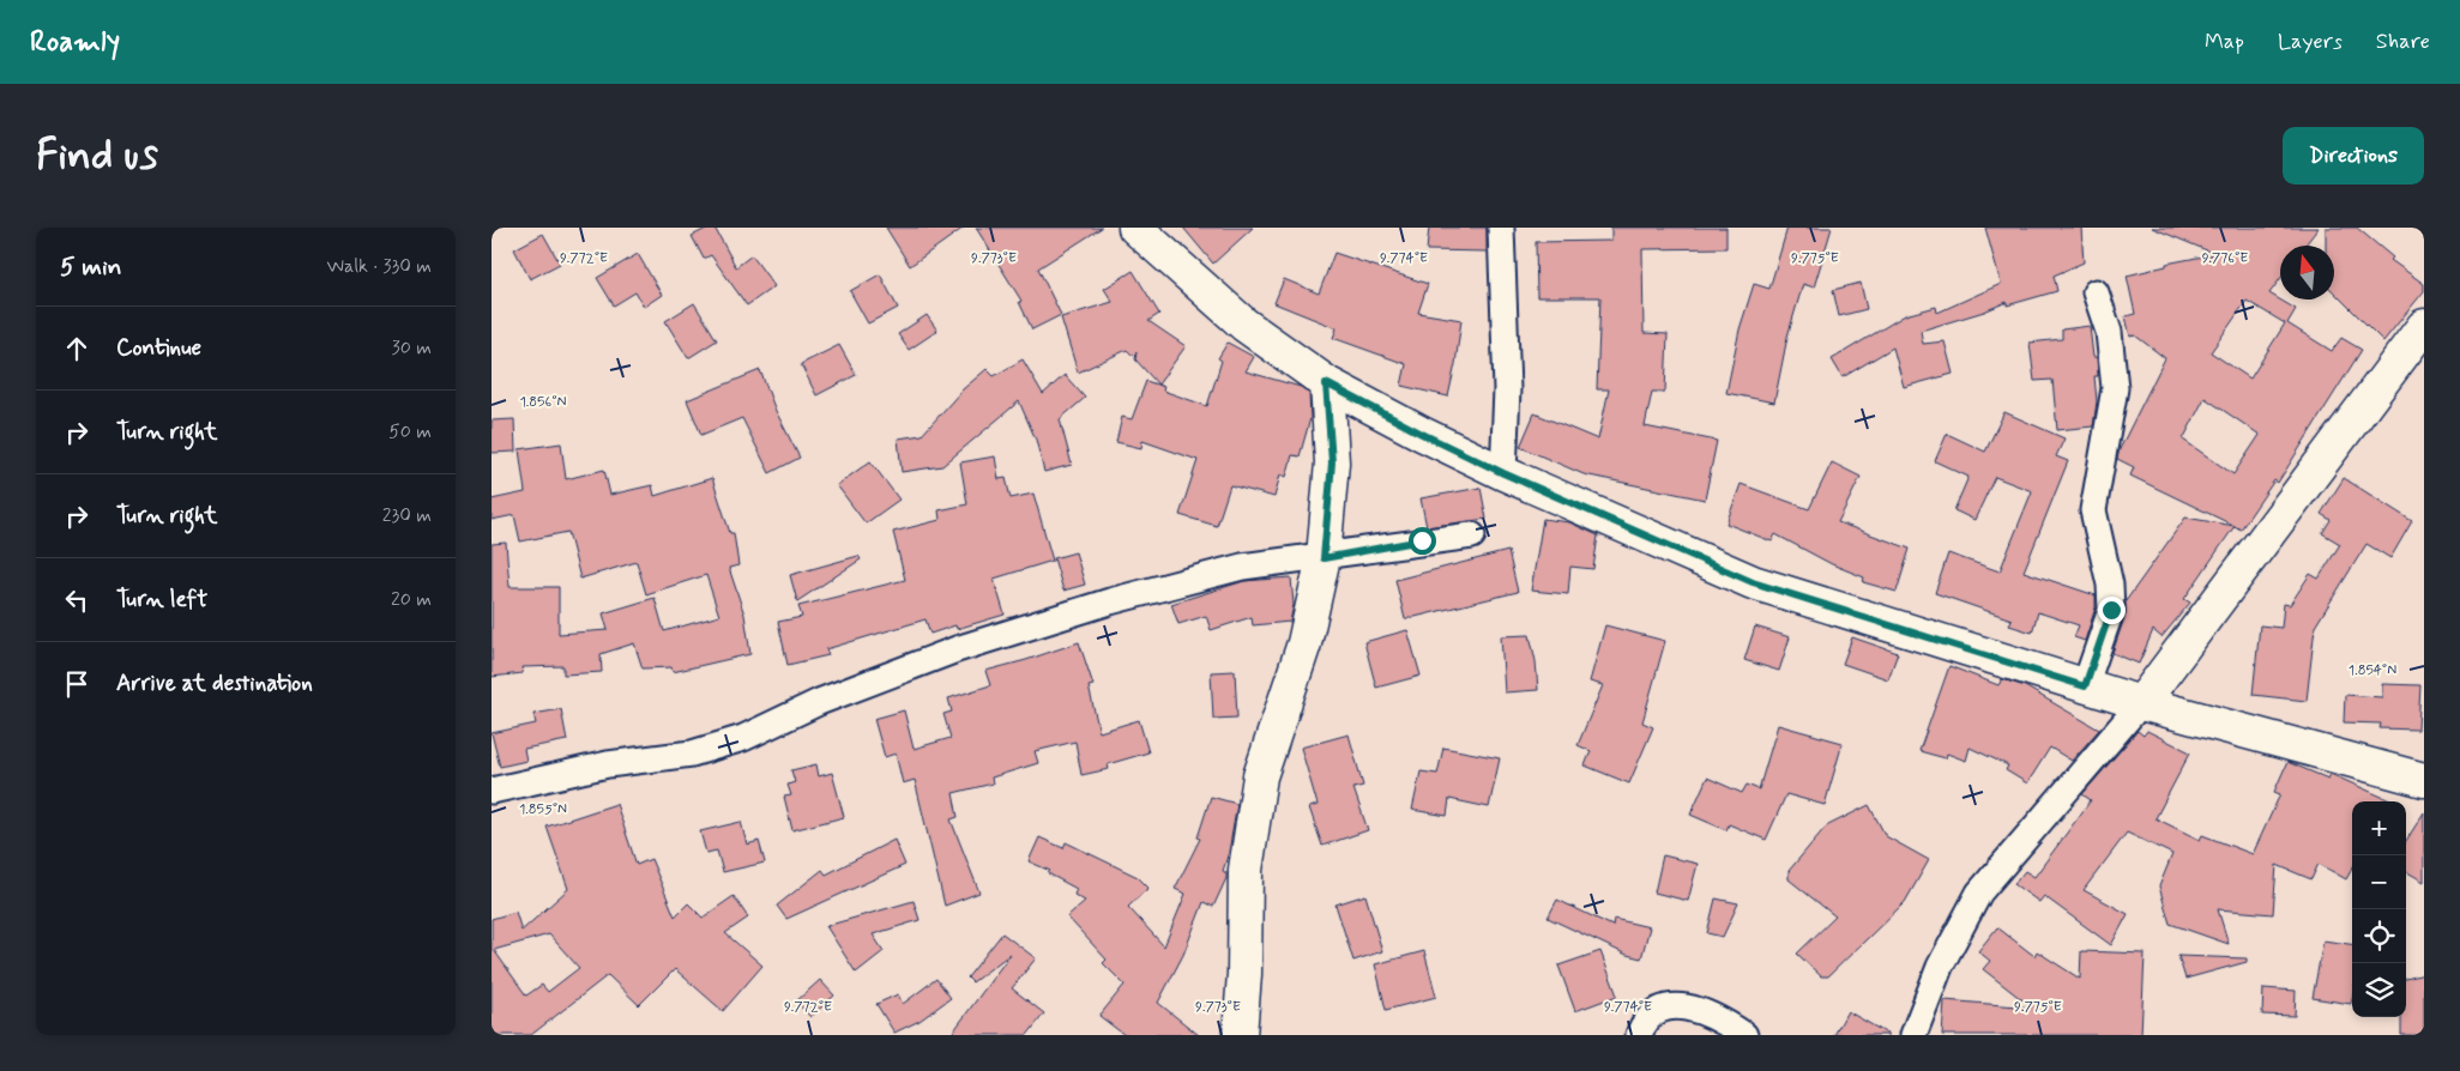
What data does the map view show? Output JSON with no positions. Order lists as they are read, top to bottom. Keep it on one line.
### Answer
{"north":"top","page":{"header":"Roamly","nav":["Map","Layers","Share"],"buttons":"Directions","title":"Find us","heading":["5 min","Walk · 330 m"],"list":[["Continue","30 m"],["Turn right","50 m"],["Turn right","230 m"],["Turn left","20 m"],"Arrive at destination"],"map_buttons":["+","−"]},"coordinates":["9.772°E","9.773°E","9.774°E","9.775°E","9.776°E","1.856°N","1.854°N","1.855°N"]}
